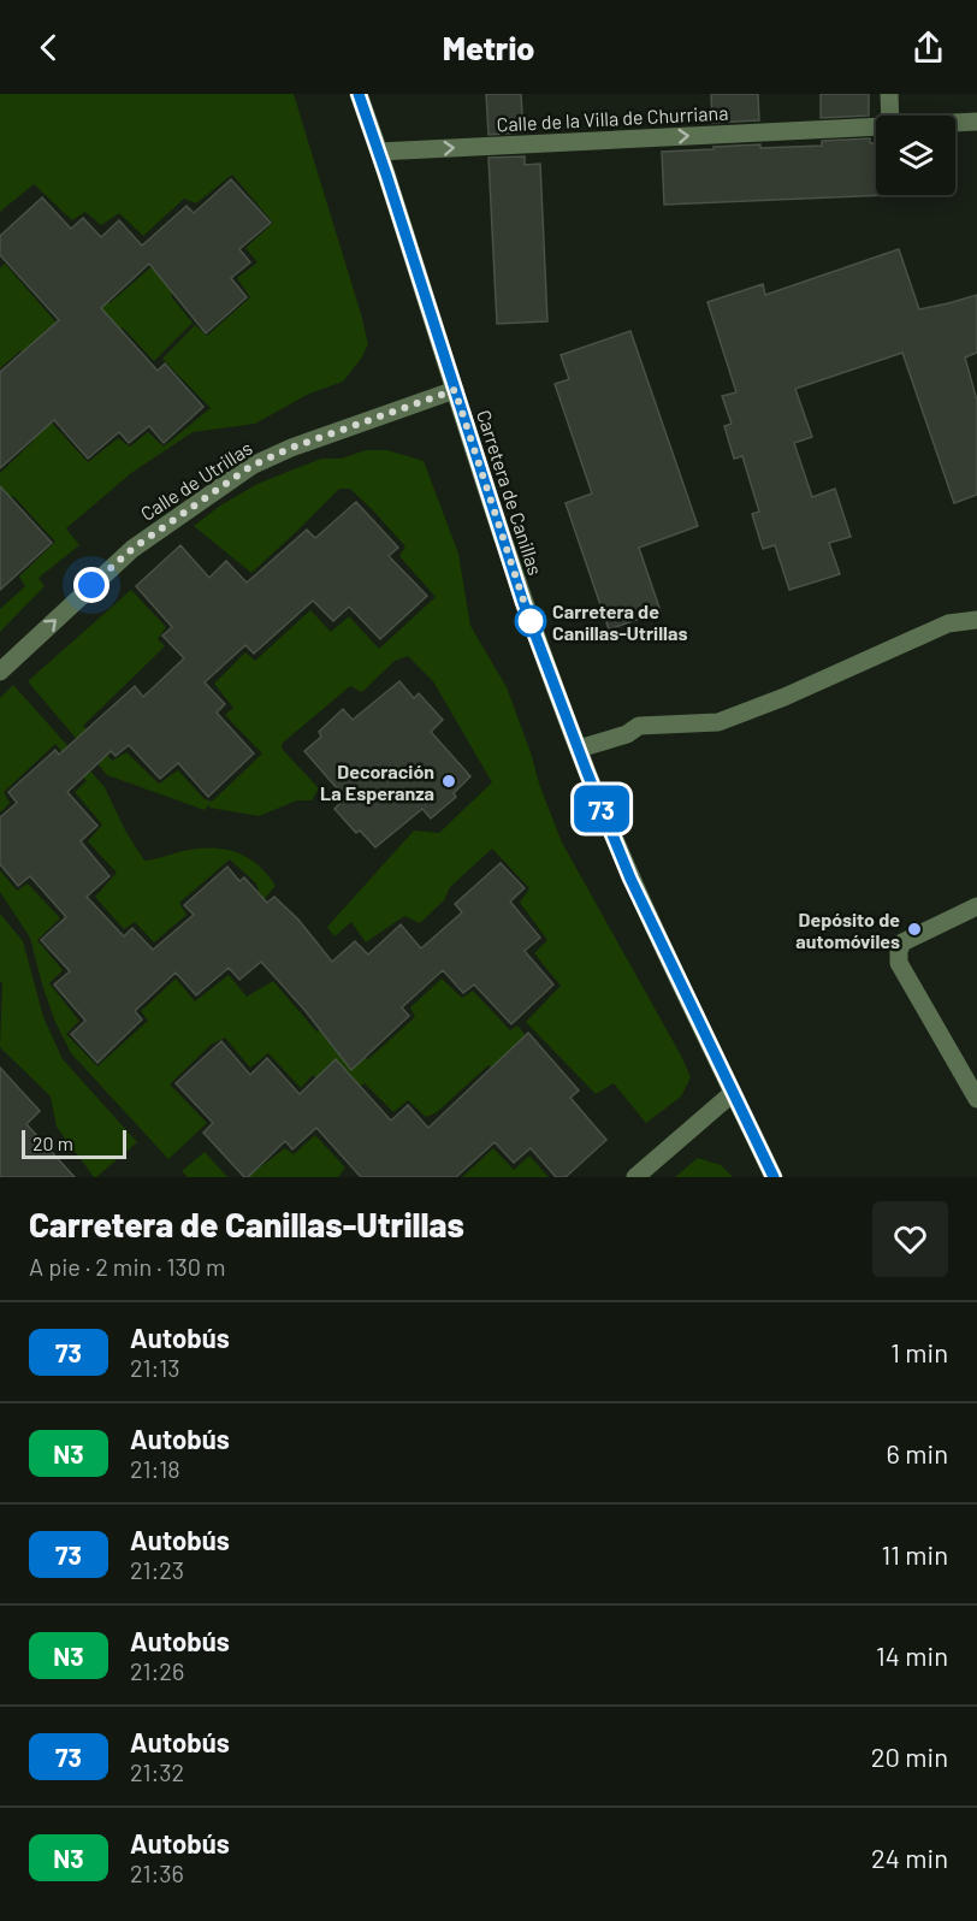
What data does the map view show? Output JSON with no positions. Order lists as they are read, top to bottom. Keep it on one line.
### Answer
{"streets":{"street":["Calle de la Villa de Churriana","Calle de Utrillas","Carretera de Canillas"]},"crossings":[["Calle de la Villa de Churriana","Carretera de Canillas"],["Calle de Utrillas","Carretera de Canillas"]],"one_way":["Calle de la Villa de Churriana","Calle de Utrillas"],"places":["Carretera de Canillas-Utrillas","Decoración La Esperanza","Depósito de automóviles"],"lines":["bus line 73"],"scale_bar":"20 m","page":{"header":"Metrio","on_map":"73","scale":"20 m","heading":["Carretera de Canillas-Utrillas","A pie · 2 min · 130 m"],"list":[{"mark":"73","name":"Autobús","note":"21:13","value":"1 min"},{"mark":"N3","name":"Autobús","note":"21:18","value":"6 min"},{"mark":"73","name":"Autobús","note":"21:23","value":"11 min"},{"mark":"N3","name":"Autobús","note":"21:26","value":"14 min"},{"mark":"73","name":"Autobús","note":"21:32","value":"20 min"},{"mark":"N3","name":"Autobús","note":"21:36","value":"24 min"}]}}
